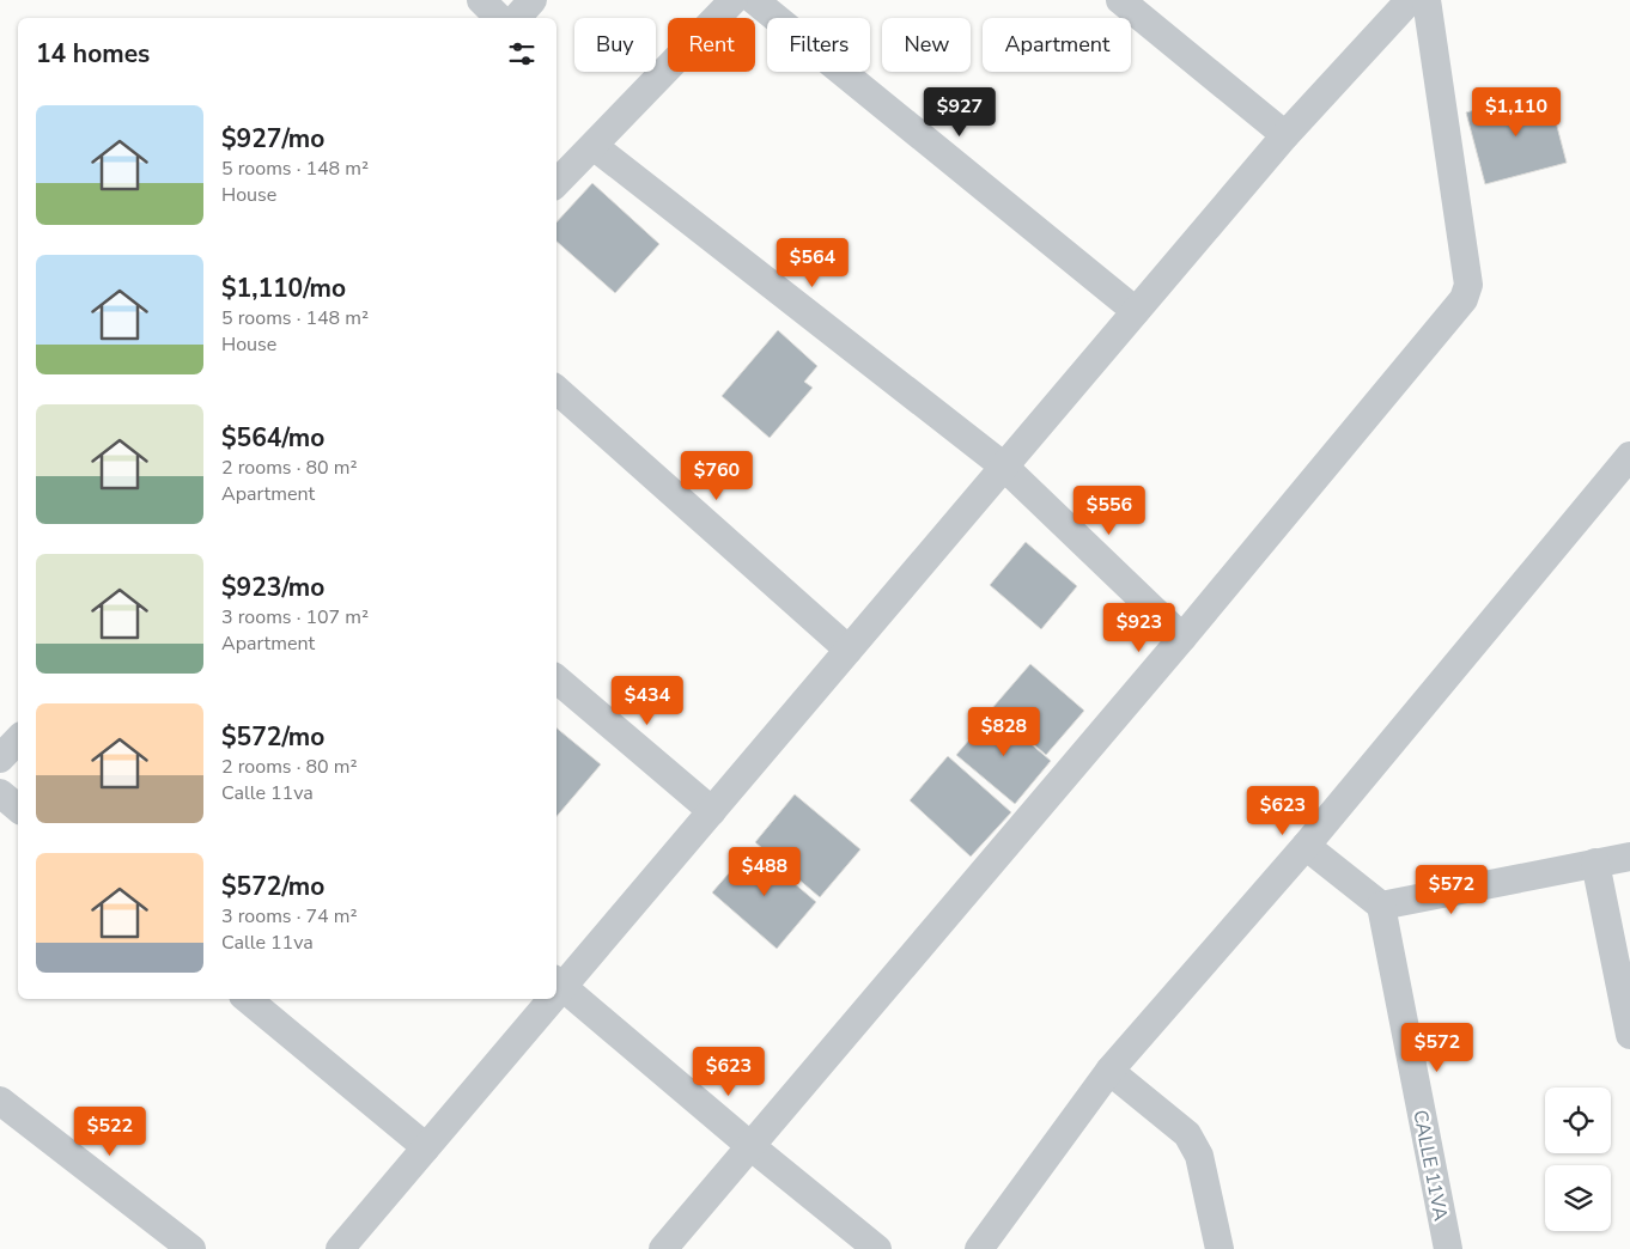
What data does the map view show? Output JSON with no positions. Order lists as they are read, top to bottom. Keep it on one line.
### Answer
{"streets":{"street":["CALLE 11VA"]},"page":{"chip":["Buy","Rent","Filters","New","Apartment"],"heading":"14 homes","price":["$927","$1,110","$564","$760","$556","$923","$434","$828","$623","$488","$572","$572","$623","$522"],"list":[{"name":"$927/mo","note":"5 rooms · 148 m² · House"},{"name":"$1,110/mo","note":"5 rooms · 148 m² · House"},{"name":"$564/mo","note":"2 rooms · 80 m² · Apartment"},{"name":"$923/mo","note":"3 rooms · 107 m² · Apartment"},{"name":"$572/mo","note":"2 rooms · 80 m² · Calle 11va"},{"name":"$572/mo","note":"3 rooms · 74 m² · Calle 11va"}]}}
